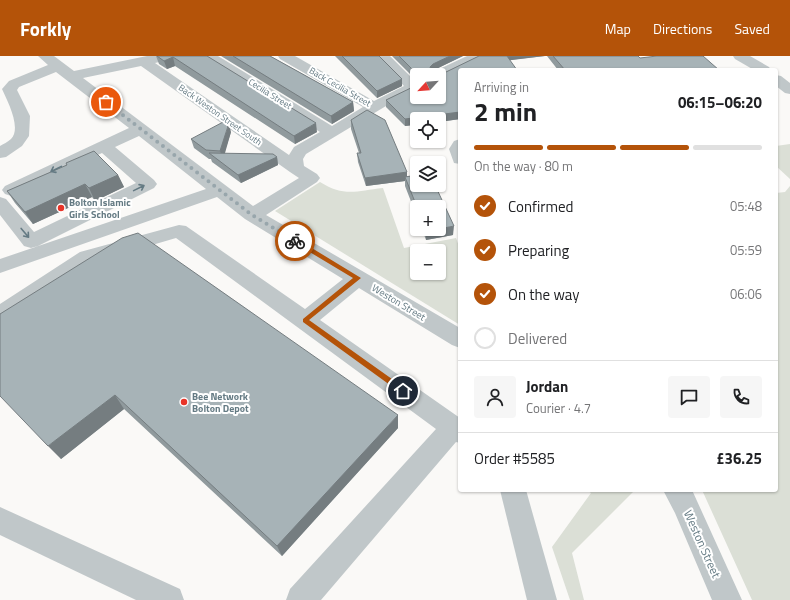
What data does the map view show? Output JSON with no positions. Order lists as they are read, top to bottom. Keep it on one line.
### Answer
{"streets":{"street":["Back Cecilia Street","Cecilia Street","Back Weston Street South","Weston Street"]},"crossings":[["Back Weston Street South","Weston Street"]],"places":["Bolton Islamic Girls School","Bee Network Bolton Depot"],"north":"bottom left","page":{"header":"Forkly","nav":["Map","Directions","Saved"],"map_buttons":["+","−"],"heading":["2 min","Arriving in","06:15–06:20"],"panel":["Jordan","Courier · 4.7","Order #5585","£36.25"],"bar":"On the way · 80 m","list":[["Confirmed","05:48"],["Preparing","05:59"],["On the way","06:06"],"Delivered"]}}
